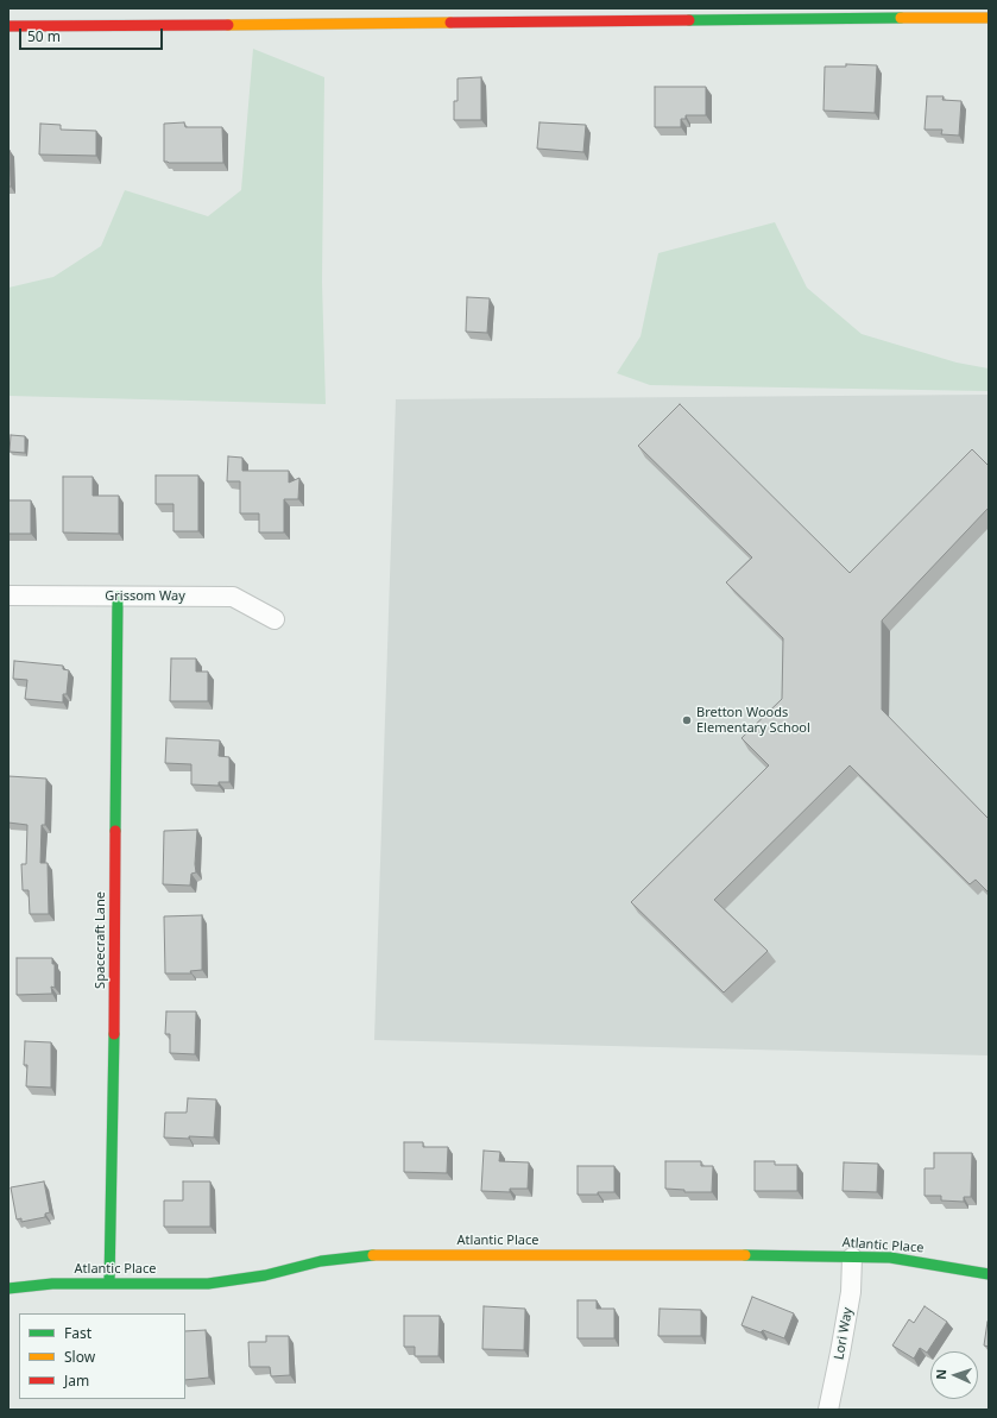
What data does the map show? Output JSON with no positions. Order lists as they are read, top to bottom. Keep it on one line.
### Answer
{"streets":{"street":["Grissom Way","Spacecraft Lane","Atlantic Place","Lori Way"]},"crossings":[["Grissom Way","Spacecraft Lane"],["Spacecraft Lane","Atlantic Place"],["Atlantic Place","Lori Way"]],"places":["Bretton Woods Elementary School"],"legend":["Fast","Slow","Jam"],"scale_bar":"50 m","north":"left"}
